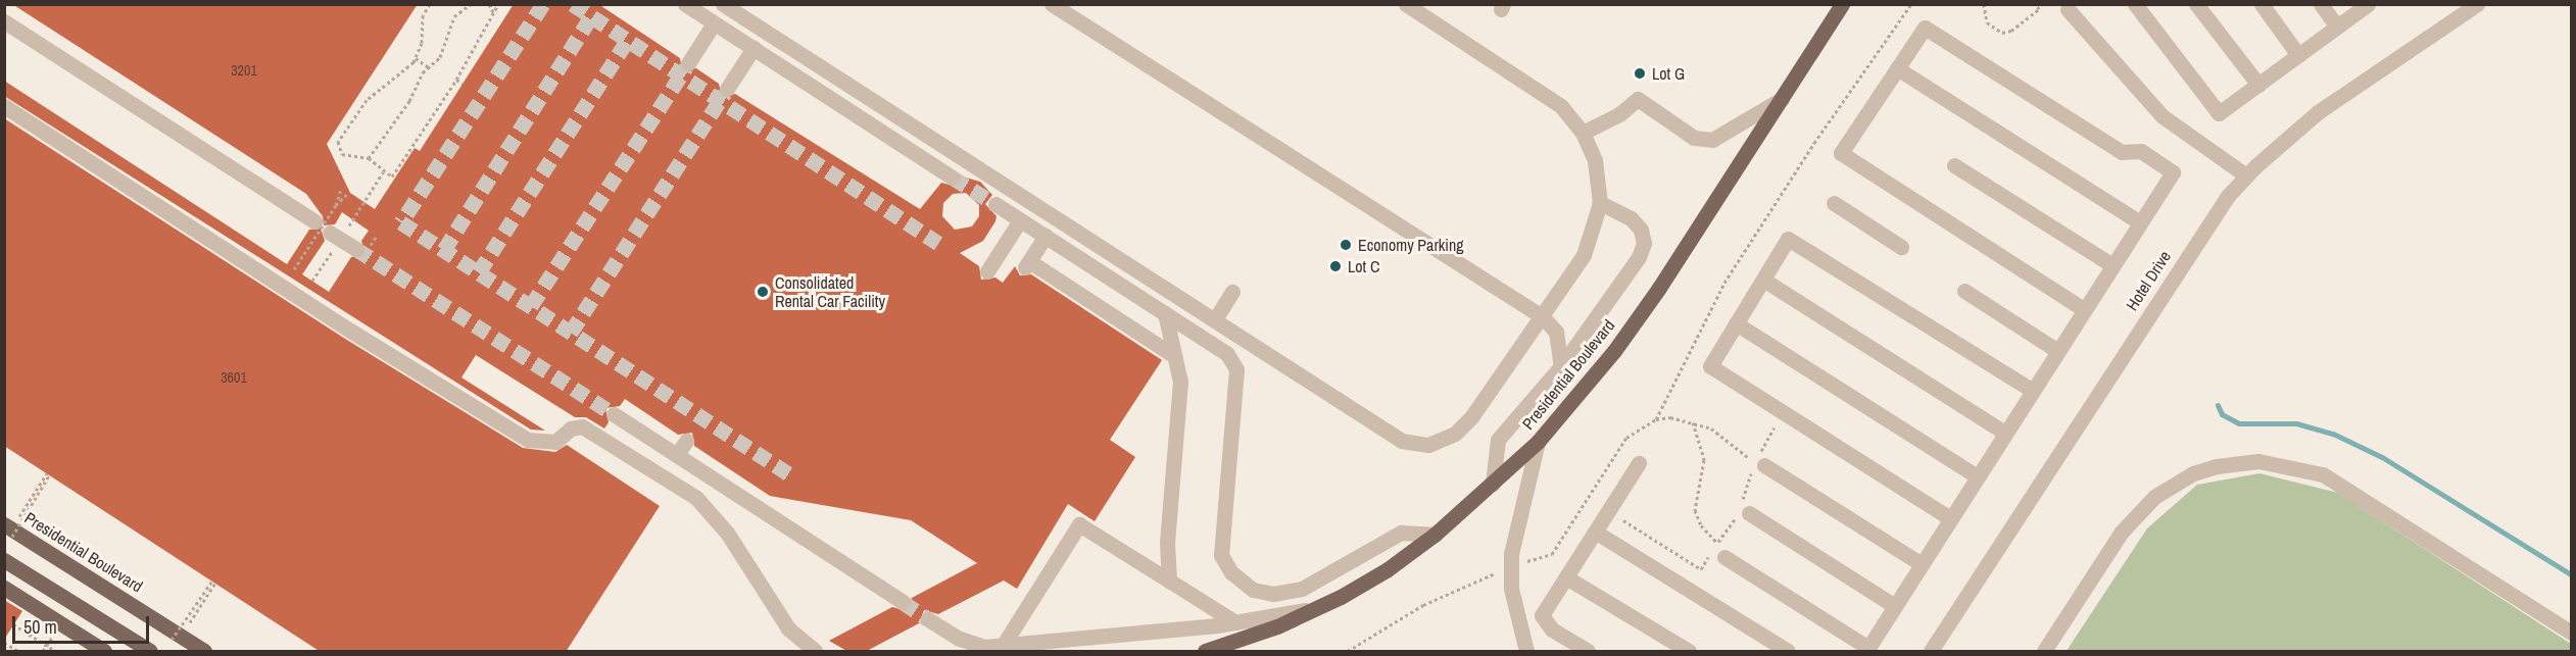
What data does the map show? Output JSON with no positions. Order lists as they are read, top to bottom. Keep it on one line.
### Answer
{"streets":{"main road":["Presidential Boulevard"],"street":["Hotel Drive"]},"places":["Lot G","Economy Parking","Lot C","Consolidated Rental Car Facility"],"house_numbers":["3201","3601"],"scale_bar":"50 m"}
